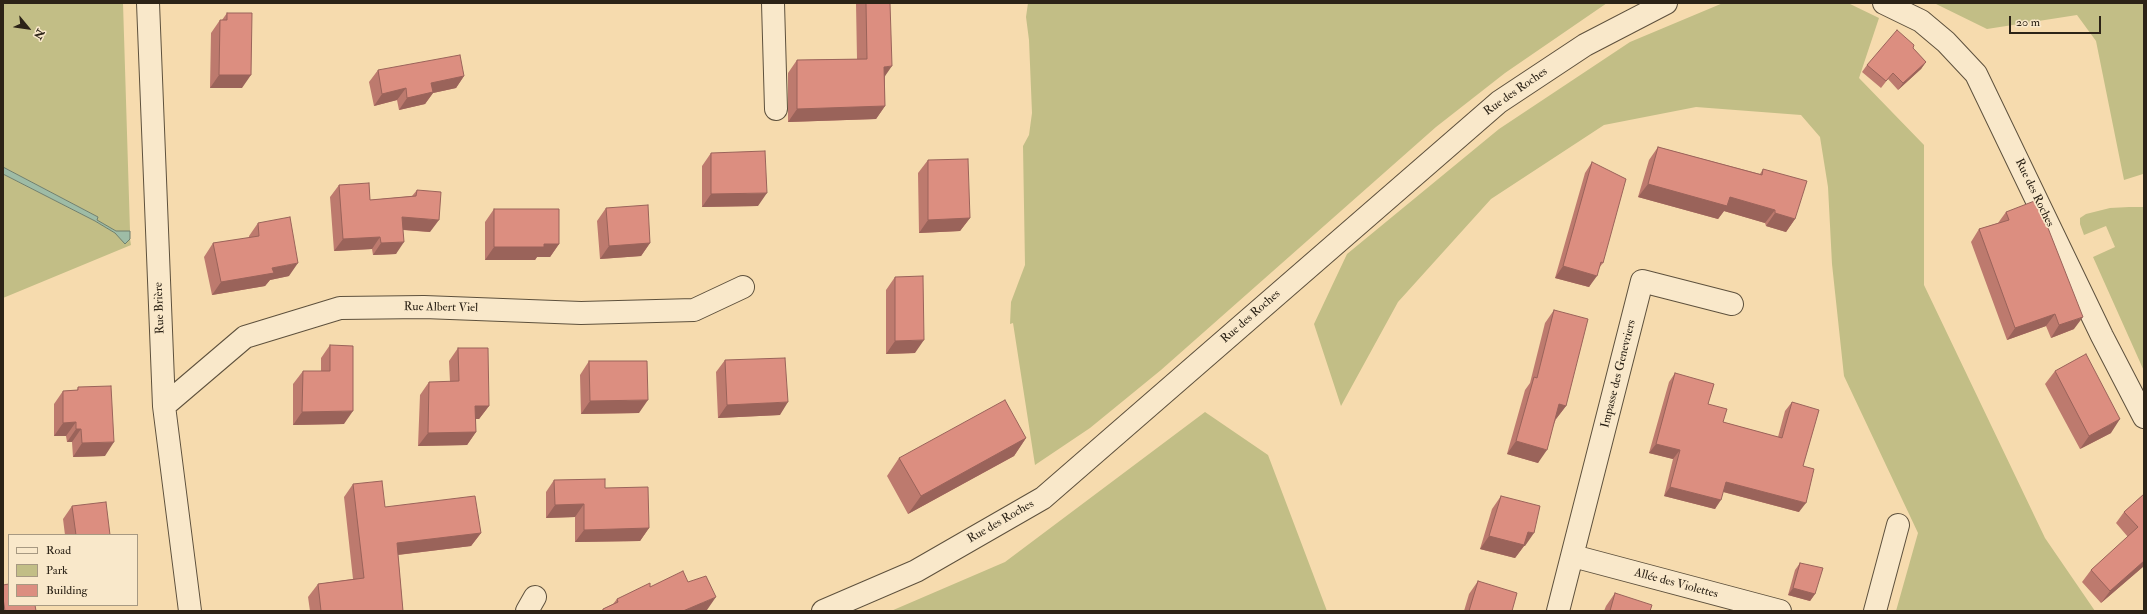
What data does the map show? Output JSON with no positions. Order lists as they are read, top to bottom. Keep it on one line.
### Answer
{"streets":{"street":["Rue des Roches","Rue Brière","Rue Albert Viel","Impasse des Genevriers","Allée des Violettes"]},"crossings":[["Rue Brière","Rue Albert Viel"],["Impasse des Genevriers","Allée des Violettes"]],"legend":["Road","Park","Building"],"scale_bar":"20 m","north":"bottom right"}
